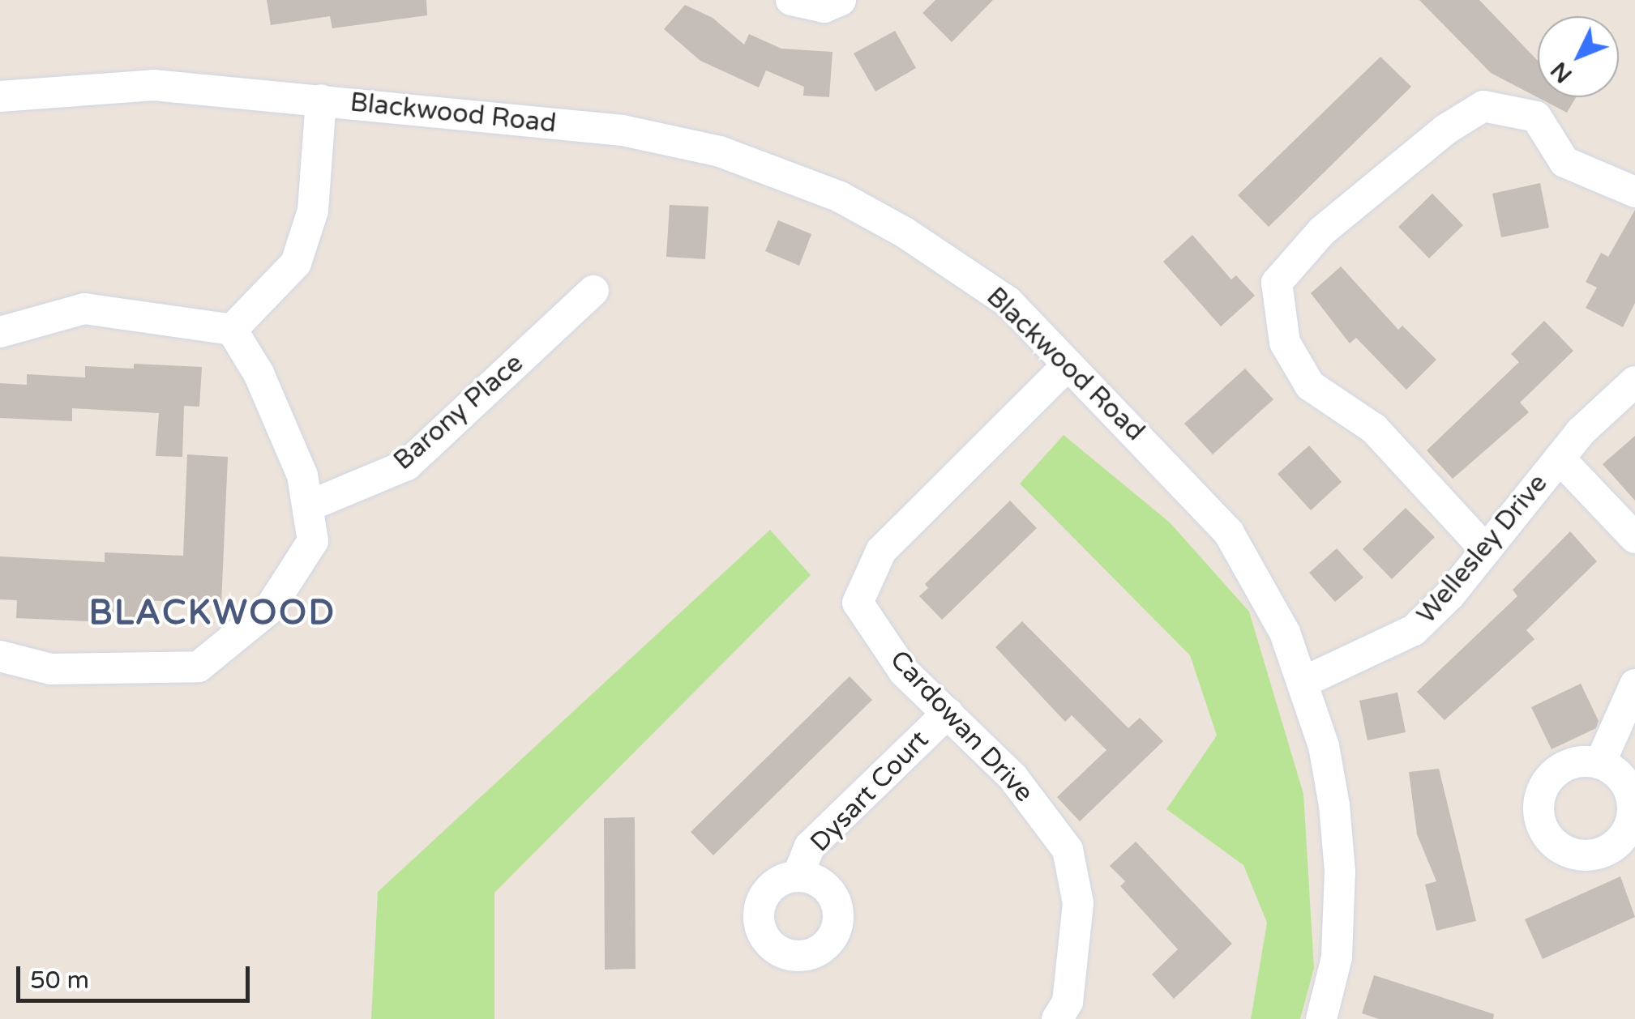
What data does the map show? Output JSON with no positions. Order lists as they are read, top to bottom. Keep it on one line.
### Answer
{"streets":{"street":["Blackwood Road","Barony Place","Wellesley Drive","Cardowan Drive","Dysart Court"]},"crossings":[["Blackwood Road","Wellesley Drive"],["Blackwood Road","Cardowan Drive"],["Cardowan Drive","Dysart Court"]],"districts":["BLACKWOOD"],"scale_bar":"50 m","north":"bottom left"}
